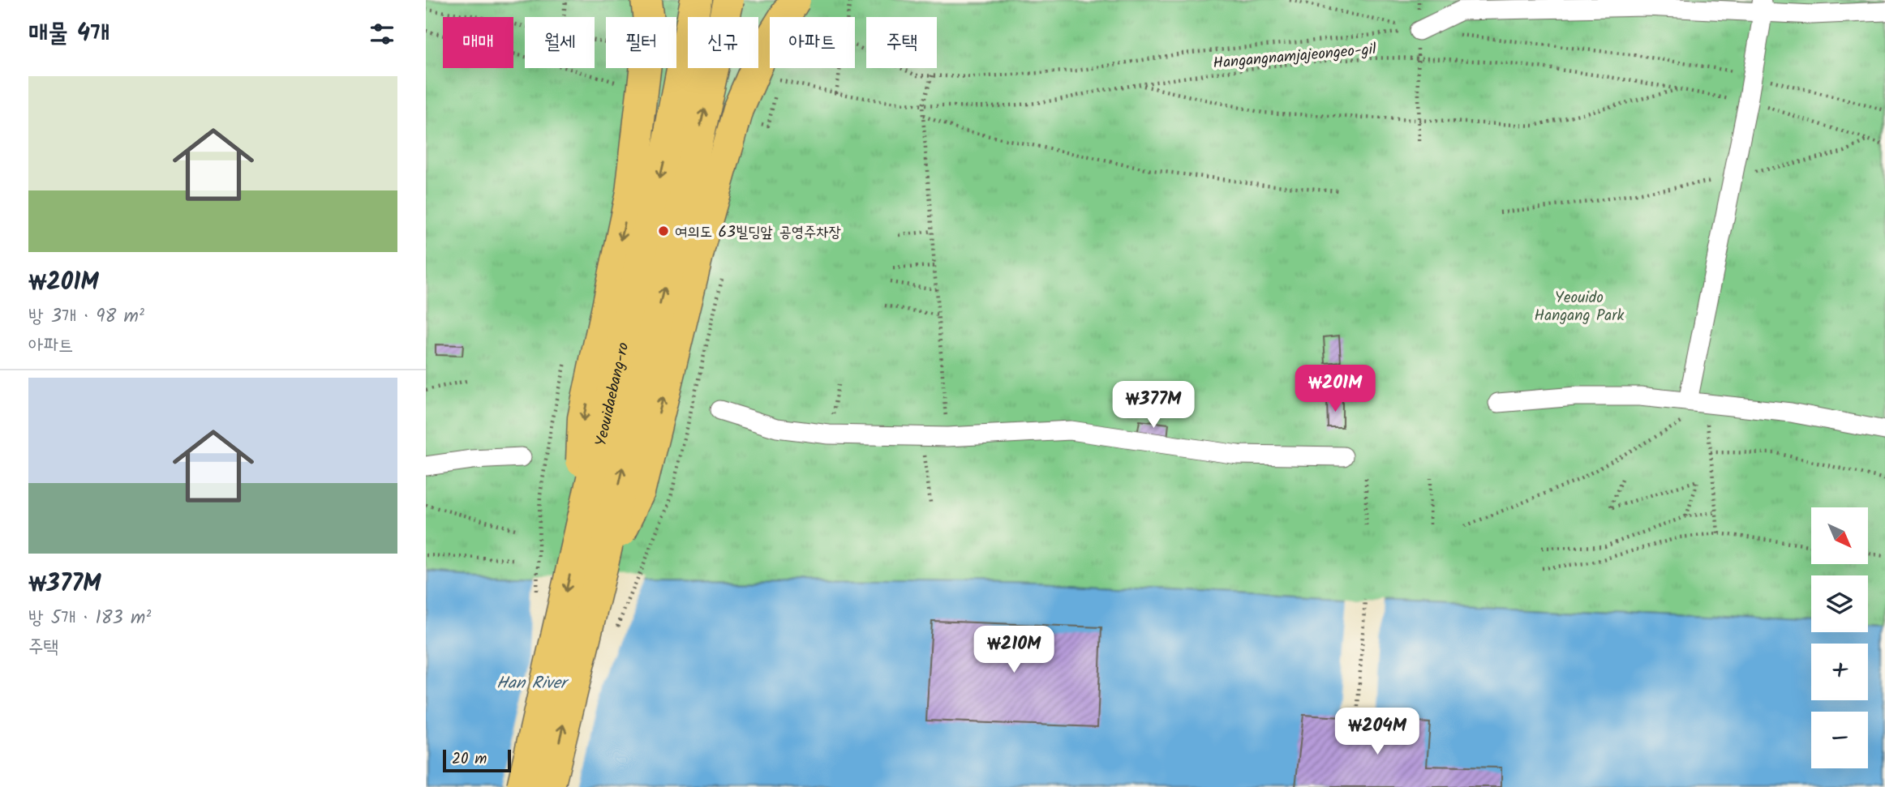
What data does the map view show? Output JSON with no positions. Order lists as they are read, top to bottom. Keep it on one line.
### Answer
{"streets":{"main road":["Yeouidaebang-ro"],"path":["Hangangnamjajeongeo-gil"]},"water":["Han River"],"parks":["Yeouido Hangang Park"],"places":["여의도 63빌딩앞 공영주차장"],"scale_bar":"20 m","north":"bottom right","page":{"heading":"매물 4개","chip":["매매","월세","필터","신규","아파트","주택"],"list":[{"name":"₩201M","note":"방 3개 · 98 m² · 아파트"},{"name":"₩377M","note":"방 5개 · 183 m² · 주택"}],"price":["₩201M","₩377M","₩210M","₩204M"],"map_buttons":["+","−"],"scale":"20 m"}}
